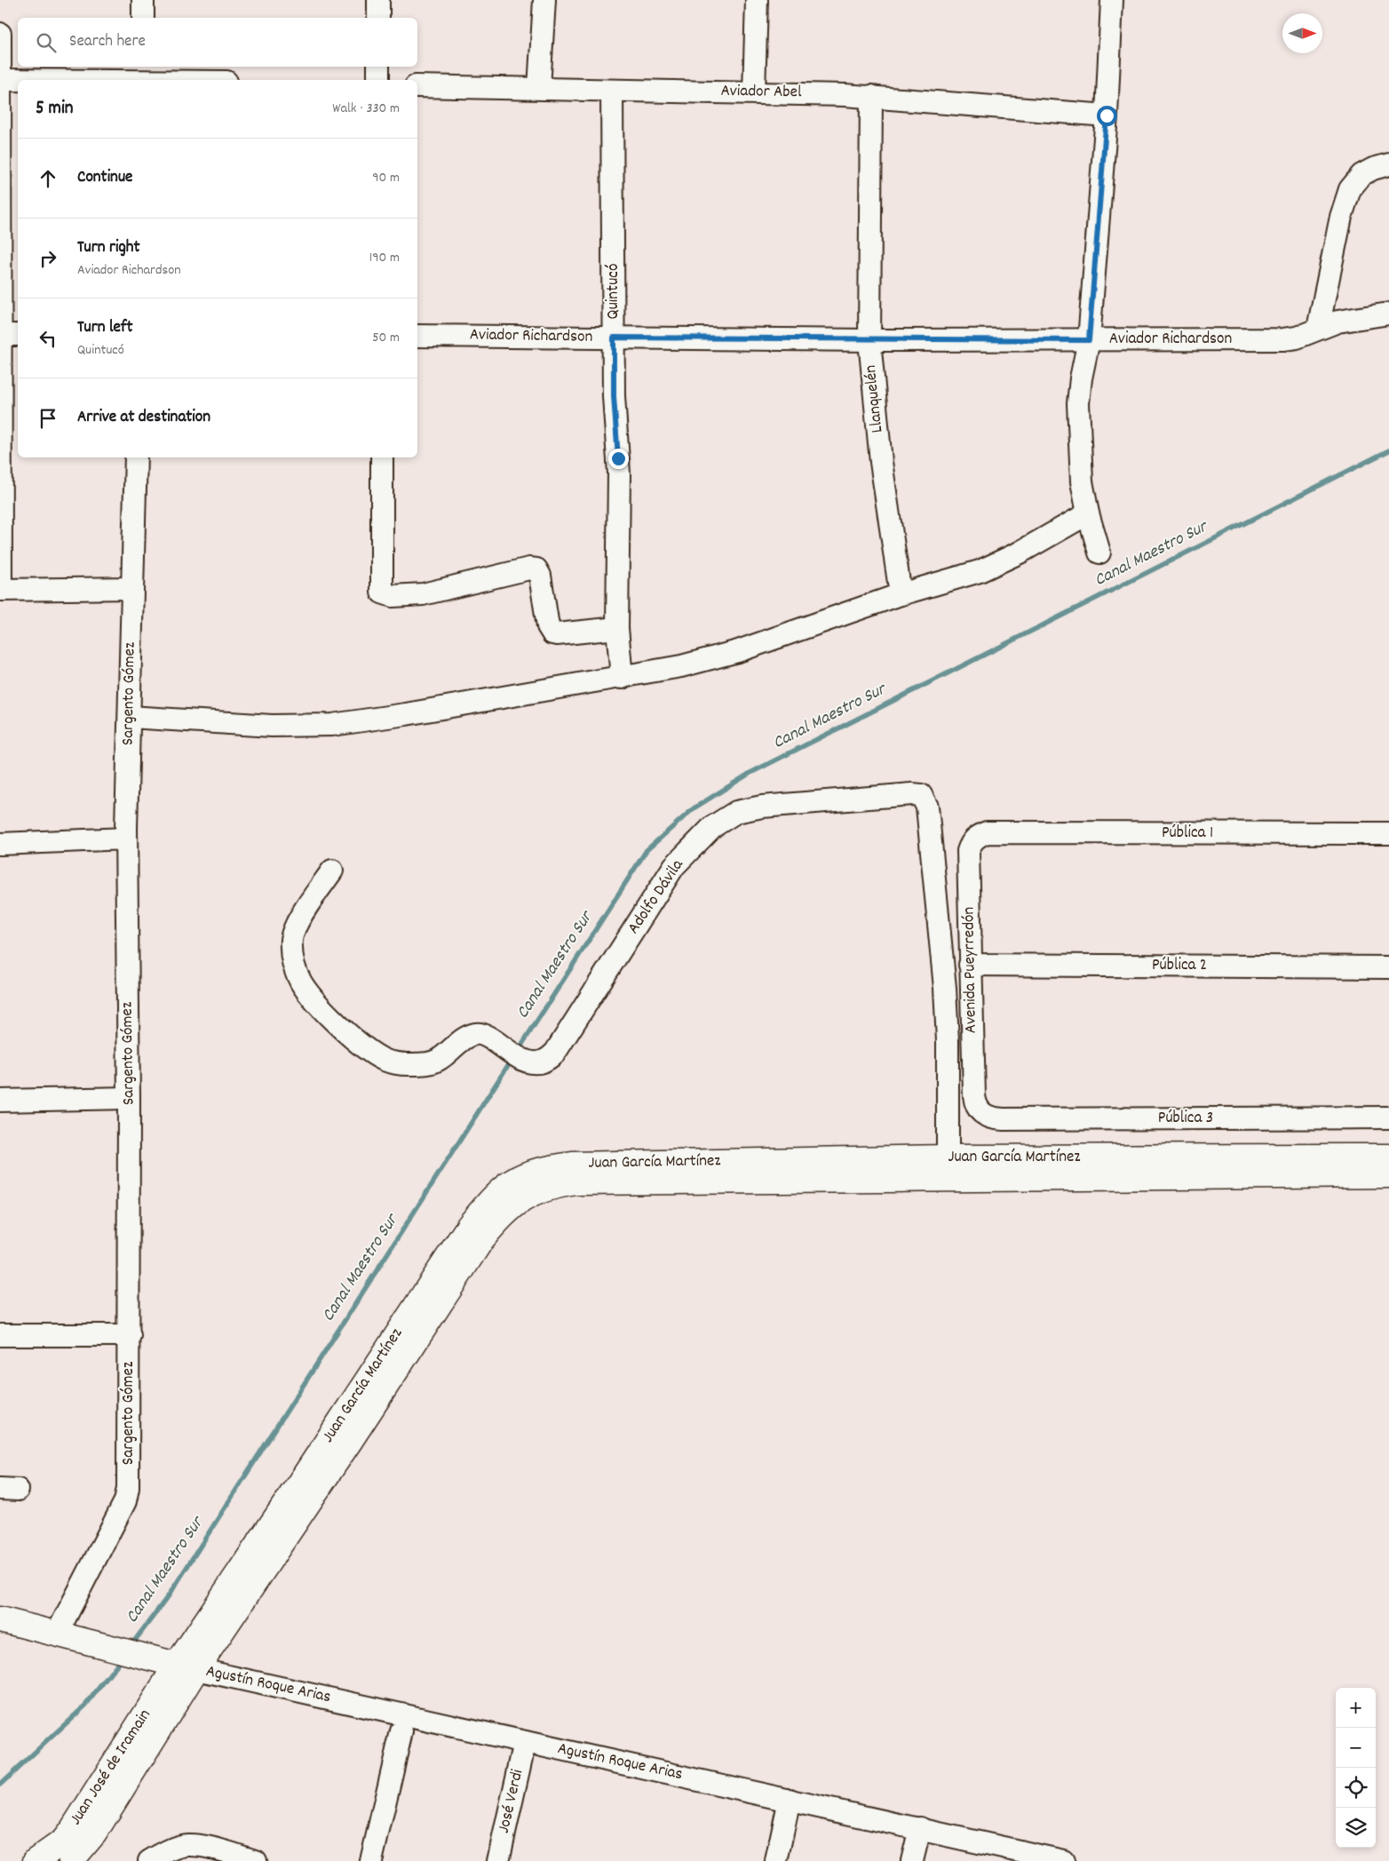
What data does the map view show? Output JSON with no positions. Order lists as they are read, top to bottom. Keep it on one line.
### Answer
{"streets":{"main road":["Juan García Martínez","Juan José de Iramain"],"street":["Aviador Abel","Quintucó","Aviador Richardson","Llanquelén","Sargento Gómez","Pública 1","Adolfo Dávila","Pública 2","Avenida Pueyrredón","Pública 3","Agustín Roque Arias","José Verdi"]},"crossings":[["Aviador Abel","Quintucó"],["Aviador Abel","Llanquelén"],["Quintucó","Aviador Richardson"],["Aviador Richardson","Llanquelén"],["Pública 1","Avenida Pueyrredón"],["Adolfo Dávila","Juan García Martínez"],["Pública 2","Avenida Pueyrredón"],["Avenida Pueyrredón","Pública 3"],["Juan García Martínez","Agustín Roque Arias"],["Juan García Martínez","Juan José de Iramain"],["Agustín Roque Arias","Juan José de Iramain"],["Agustín Roque Arias","José Verdi"]],"water":["Canal Maestro Sur"],"north":"right","page":{"search":"Search here","heading":["5 min","Walk · 330 m"],"list":[["Continue","90 m"],["Turn right","Aviador Richardson","190 m"],["Turn left","Quintucó","50 m"],"Arrive at destination"],"map_buttons":["+","−"]}}
